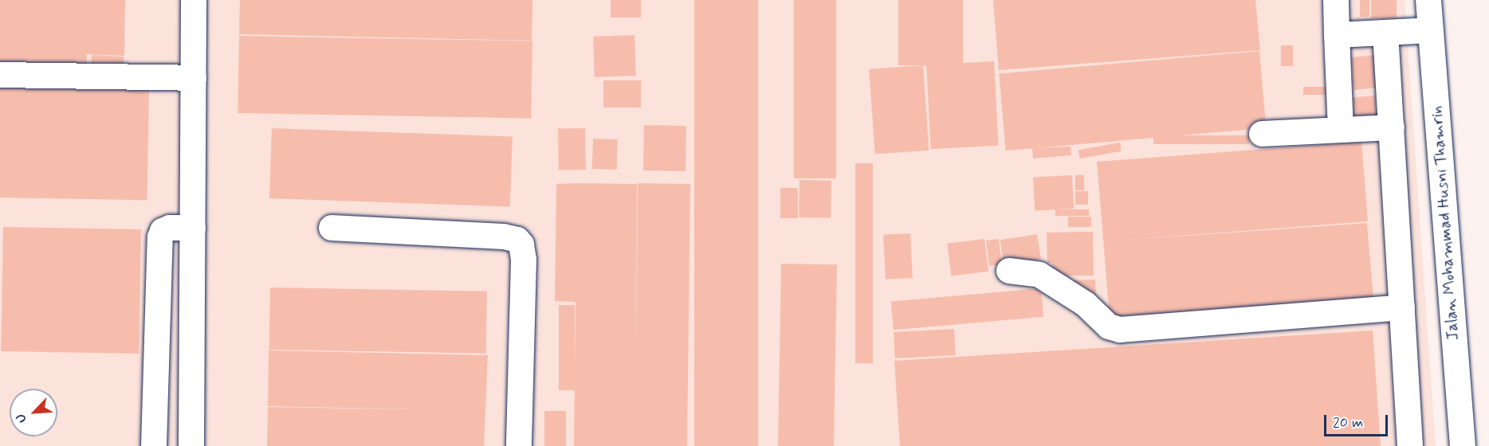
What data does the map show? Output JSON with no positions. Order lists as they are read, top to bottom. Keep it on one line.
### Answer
{"streets":{"street":["Jalan Mohammad Husni Thamrin"]},"scale_bar":"20 m","north":"bottom left"}
